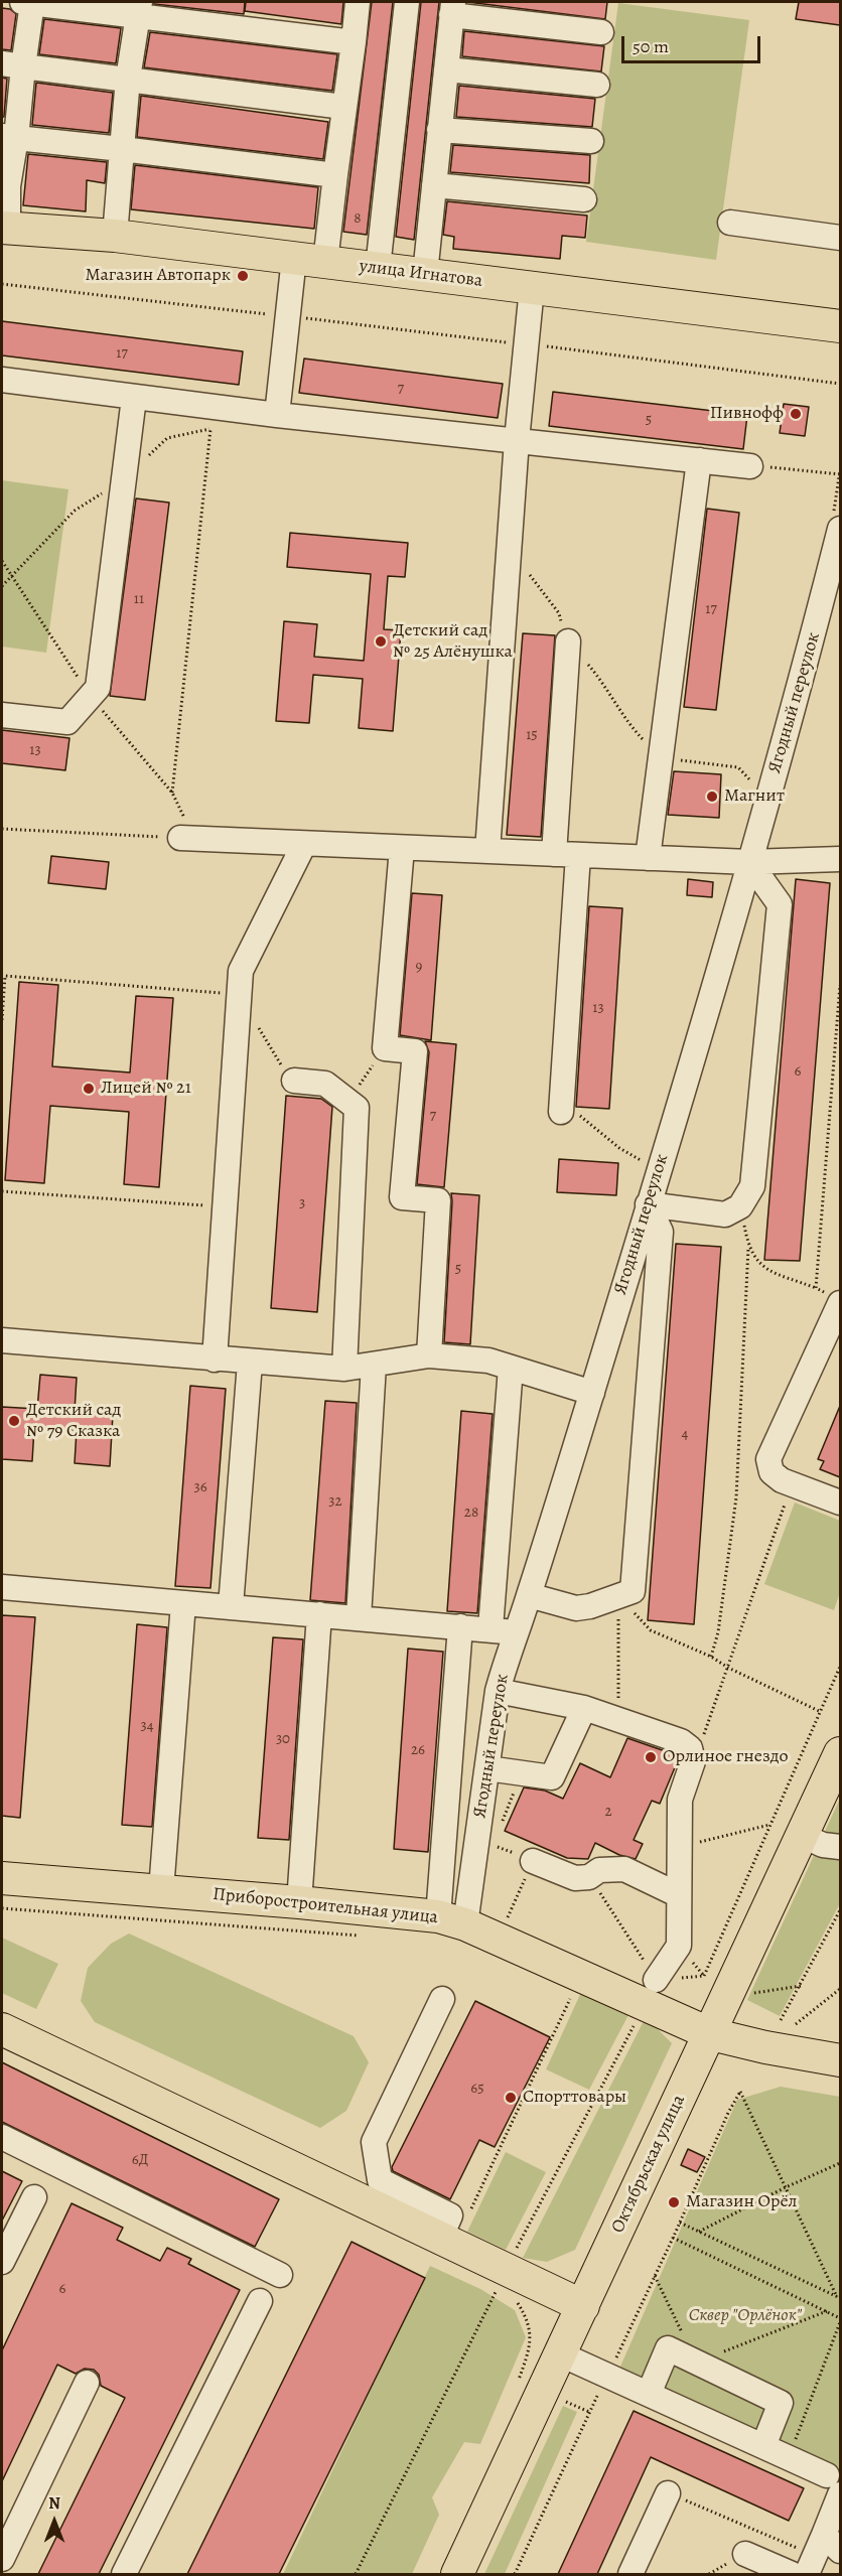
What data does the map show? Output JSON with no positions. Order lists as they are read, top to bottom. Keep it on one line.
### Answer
{"streets":{"main road":["улица Игнатова","Приборостроительная улица","Октябрьская улица"],"street":["Ягодный переулок"]},"crossings":[["Ягодный переулок","Приборостроительная улица"],["Приборостроительная улица","Октябрьская улица"]],"parks":["Сквер \"Орлёнок\""],"places":["Магазин Автопарк","Пивнофф","Детский сад № 25 Алёнушка","Магнит","Лицей № 21","Детский сад № 79 Сказка","Орлиное гнездо","Спорттовары","Магазин Орёл"],"house_numbers":["8","17","7","5","11","17","15","13","9","13","6","7","3","5","4","36","32","28","34","30","26","2","65","6Д","6"],"scale_bar":"50 m","north":"top"}
